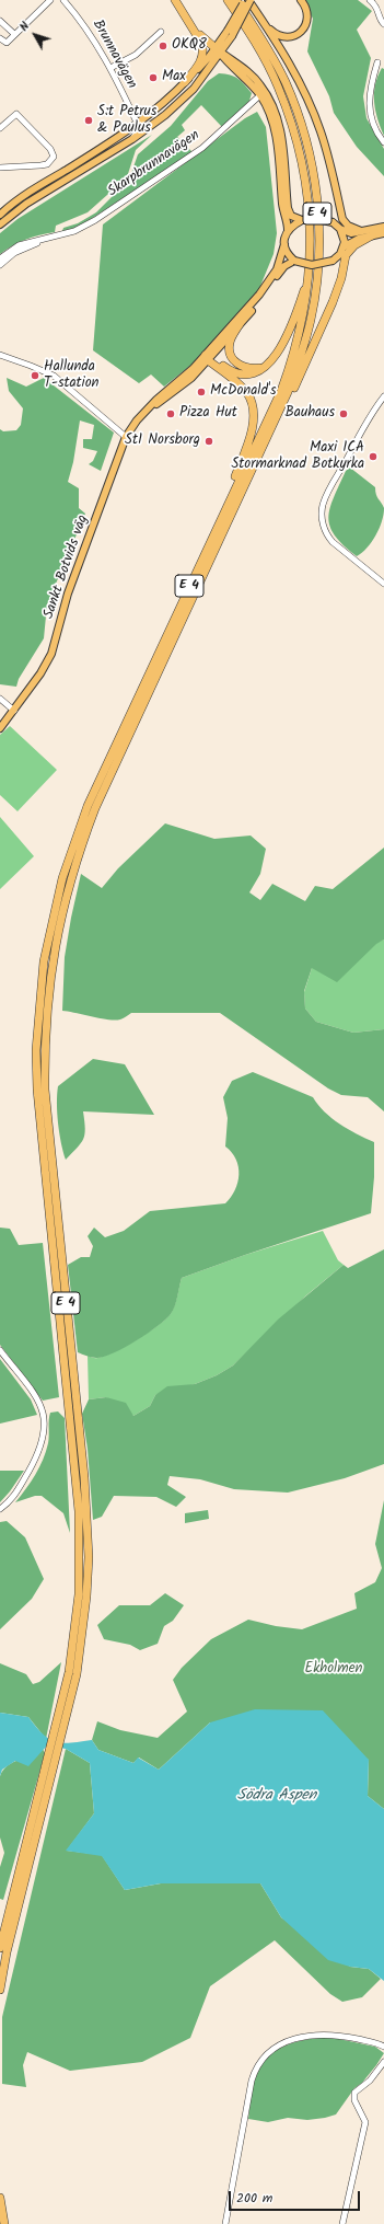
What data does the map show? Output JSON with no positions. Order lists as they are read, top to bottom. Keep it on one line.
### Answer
{"streets":{"highway":["E 4"],"main road":["Sankt Botvids väg"],"street":["Brunnavägen","Skarpbrunnavägen"]},"water":["Södra Aspen"],"parks":["Ekholmen"],"places":["OKQ8","Max","S:t Petrus & Paulus","Hallunda T-station","McDonald's","Pizza Hut","Bauhaus","St1 Norsborg","Maxi ICA Stormarknad Botkyrka"],"scale_bar":"200 m","north":"top left"}
